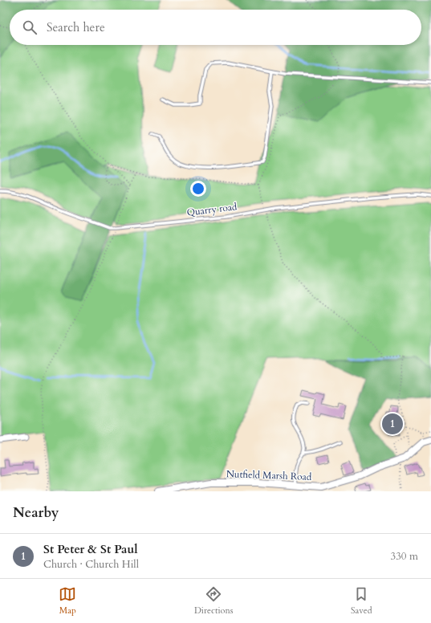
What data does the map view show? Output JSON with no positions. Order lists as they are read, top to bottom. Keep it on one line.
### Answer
{"streets":{"street":["Nutfield Marsh Road"],"lane":["Quarry road"]},"page":{"search":"Search here","pins":"1","heading":"Nearby","list":[{"mark":"1","name":"St Peter & St Paul","note":"Church · Church Hill","value":"330 m"}],"nav":["Map","Directions","Saved"]}}
